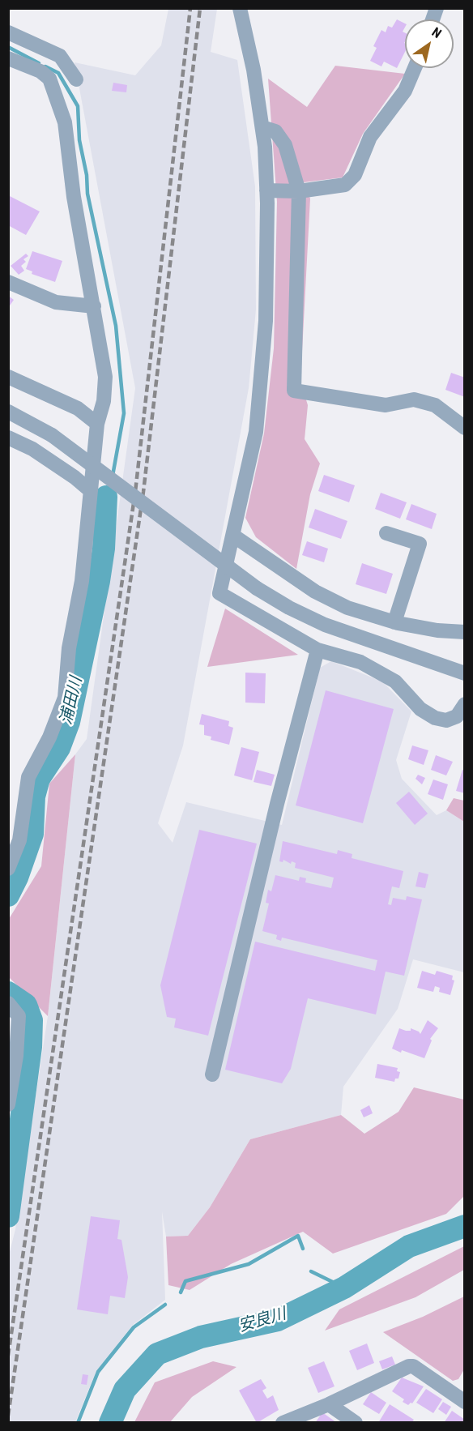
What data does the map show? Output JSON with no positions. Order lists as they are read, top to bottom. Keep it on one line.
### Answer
{"water":["浦田川","安良川"],"north":"top right"}
